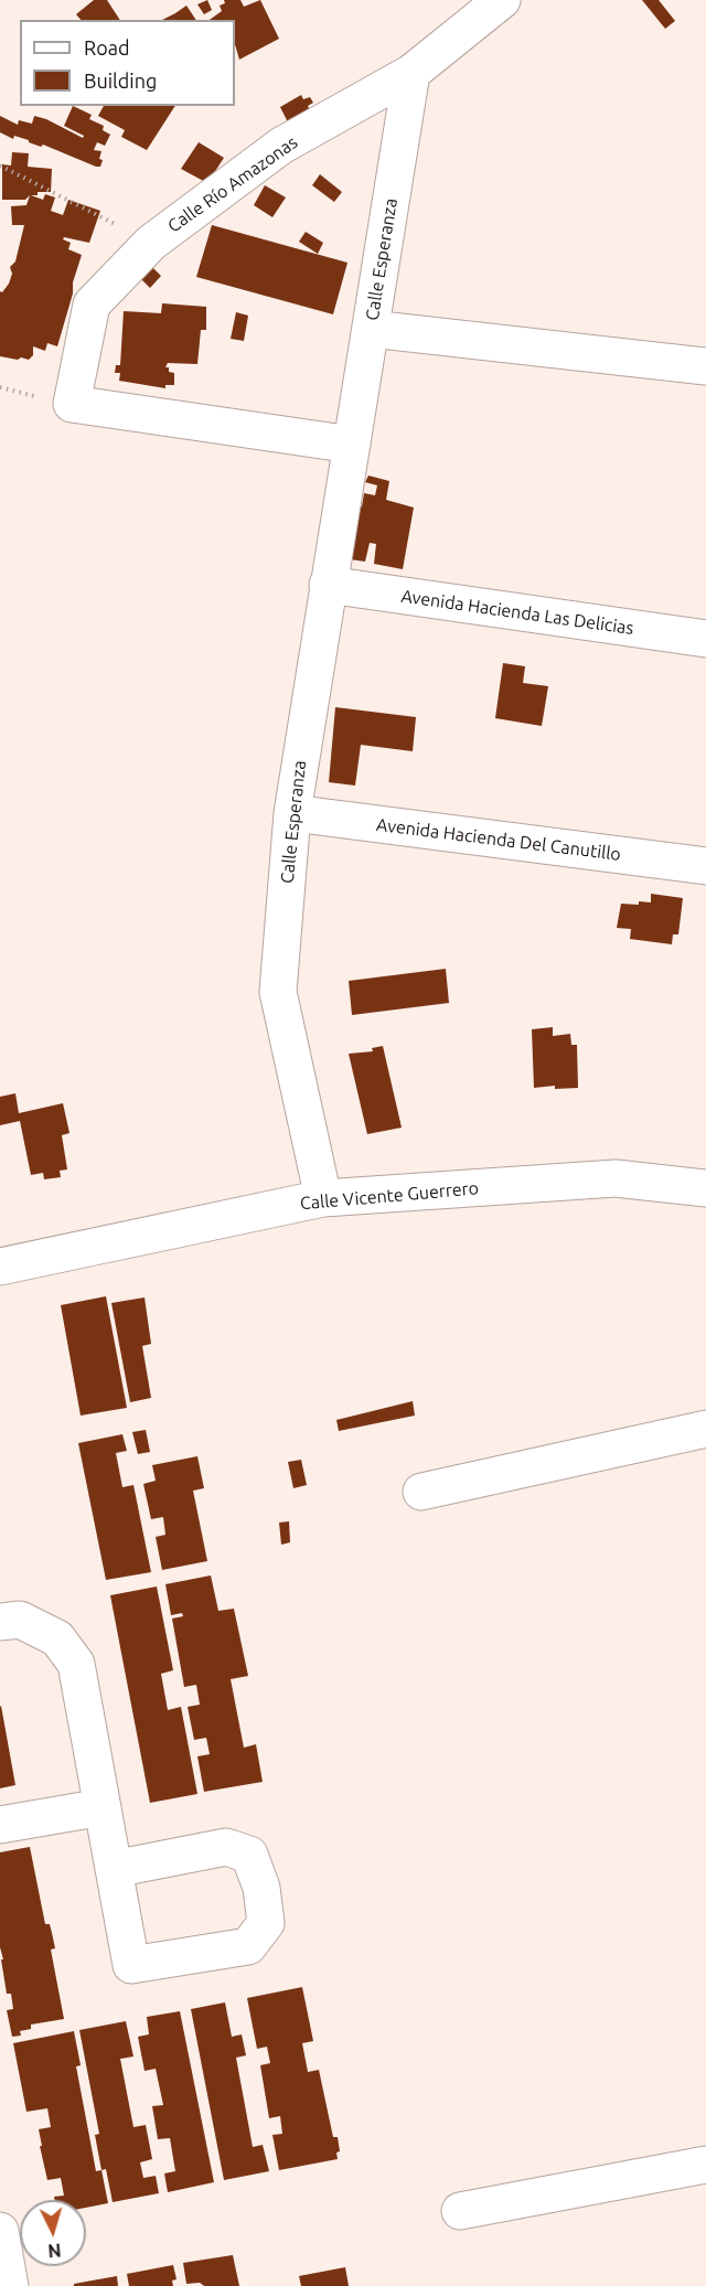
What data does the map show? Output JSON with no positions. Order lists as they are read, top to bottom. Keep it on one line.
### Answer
{"streets":{"street":["Calle Río Amazonas","Calle Esperanza","Avenida Hacienda Las Delicias","Avenida Hacienda Del Canutillo","Calle Vicente Guerrero"]},"crossings":[["Calle Río Amazonas","Calle Esperanza"],["Calle Esperanza","Avenida Hacienda Las Delicias"],["Calle Esperanza","Avenida Hacienda Del Canutillo"],["Calle Esperanza","Calle Vicente Guerrero"]],"legend":["Road","Building"],"north":"bottom"}
